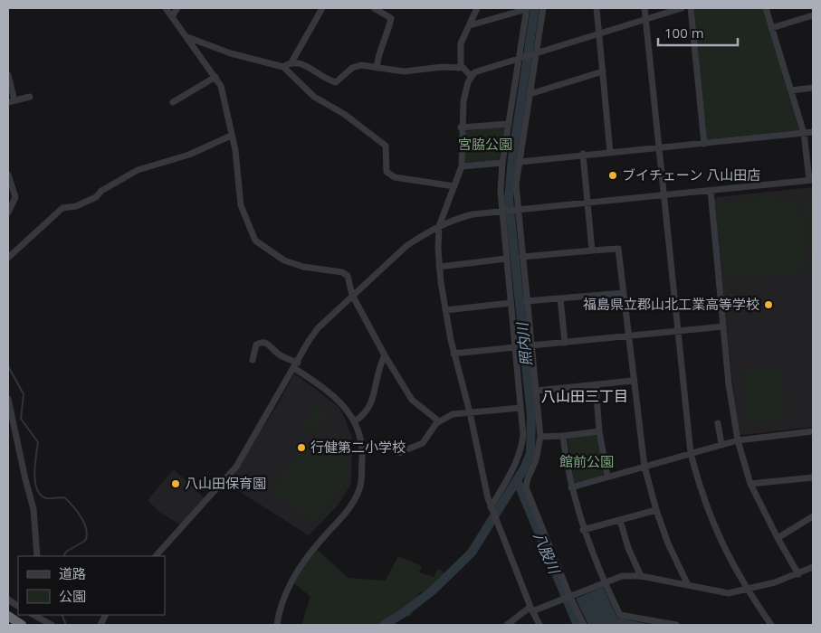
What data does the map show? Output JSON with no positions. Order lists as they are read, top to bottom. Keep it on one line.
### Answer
{"districts":["八山田三丁目"],"water":["照内川","八股川"],"parks":["宮脇公園","館前公園"],"places":["ブイチェーン 八山田店","福島県立郡山北工業高等学校","行健第二小学校","八山田保育園"],"legend":["道路","公園"],"scale_bar":"100 m"}
